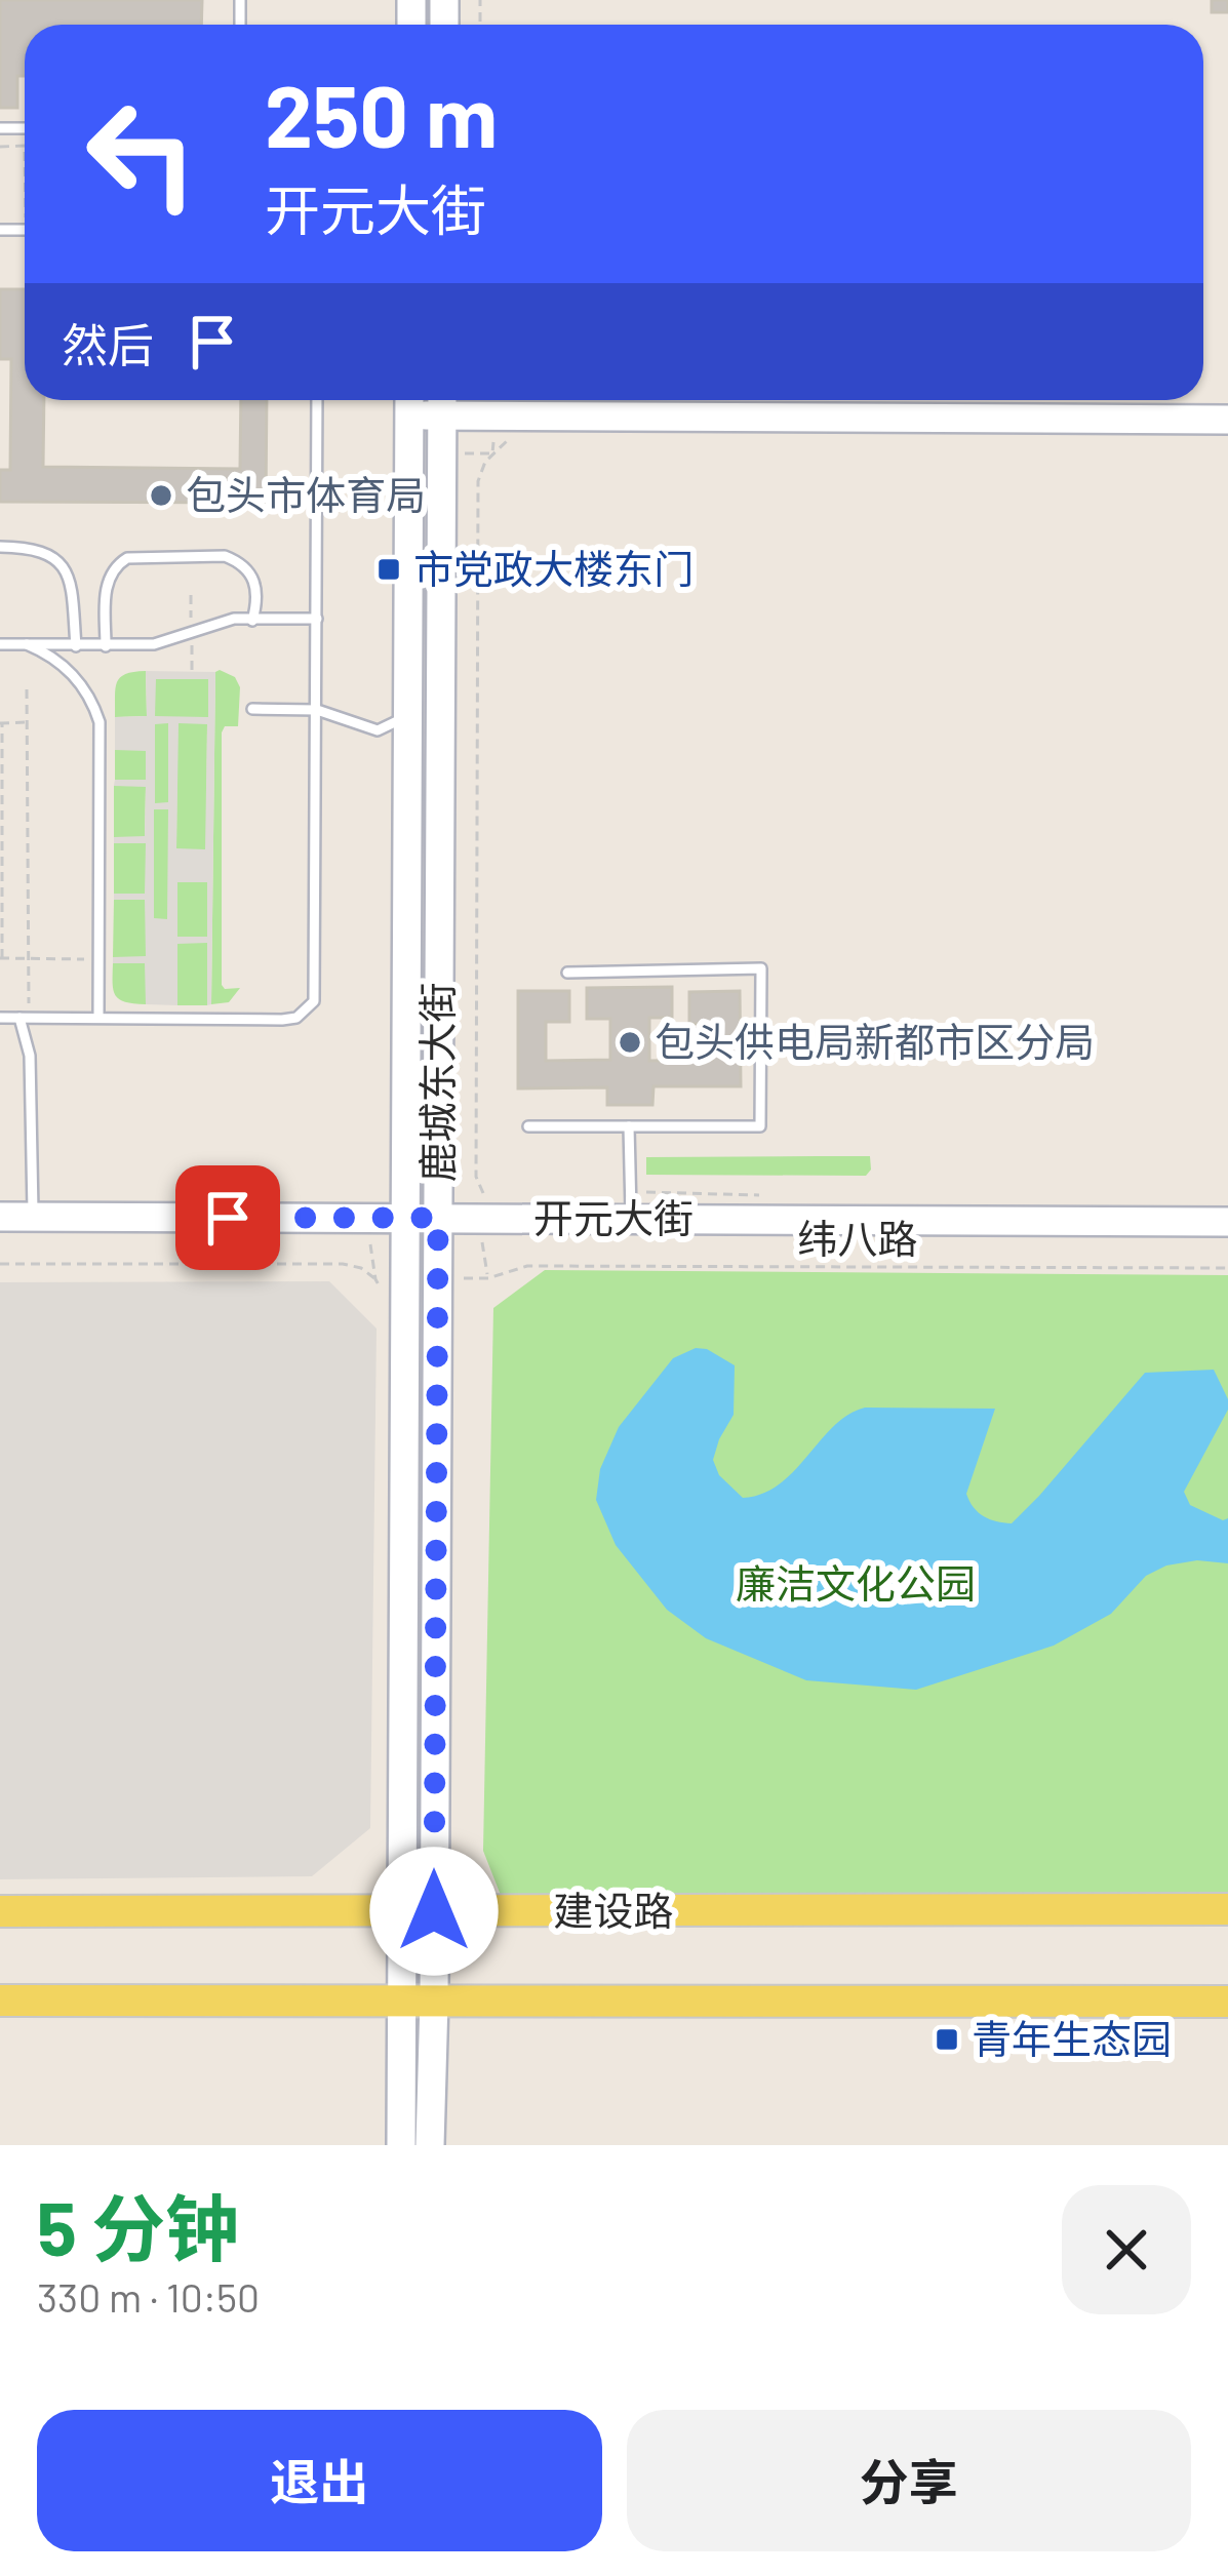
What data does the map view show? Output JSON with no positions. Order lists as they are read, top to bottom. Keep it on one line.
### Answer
{"streets":{"main road":["鹿城东大街","开元大街","建设路"],"path":["纬八路"]},"crossings":[["鹿城东大街","开元大街"],["鹿城东大街","建设路"]],"parks":["廉洁文化公园"],"places":{"other":["包头市体育局","包头供电局新都市区分局"],"transit":["市党政大楼东门","青年生态园"]},"page":{"turn":["250 m","开元大街"],"then":"然后","heading":["5 分钟","330 m · 10:50"],"buttons":["退出","分享"]}}
